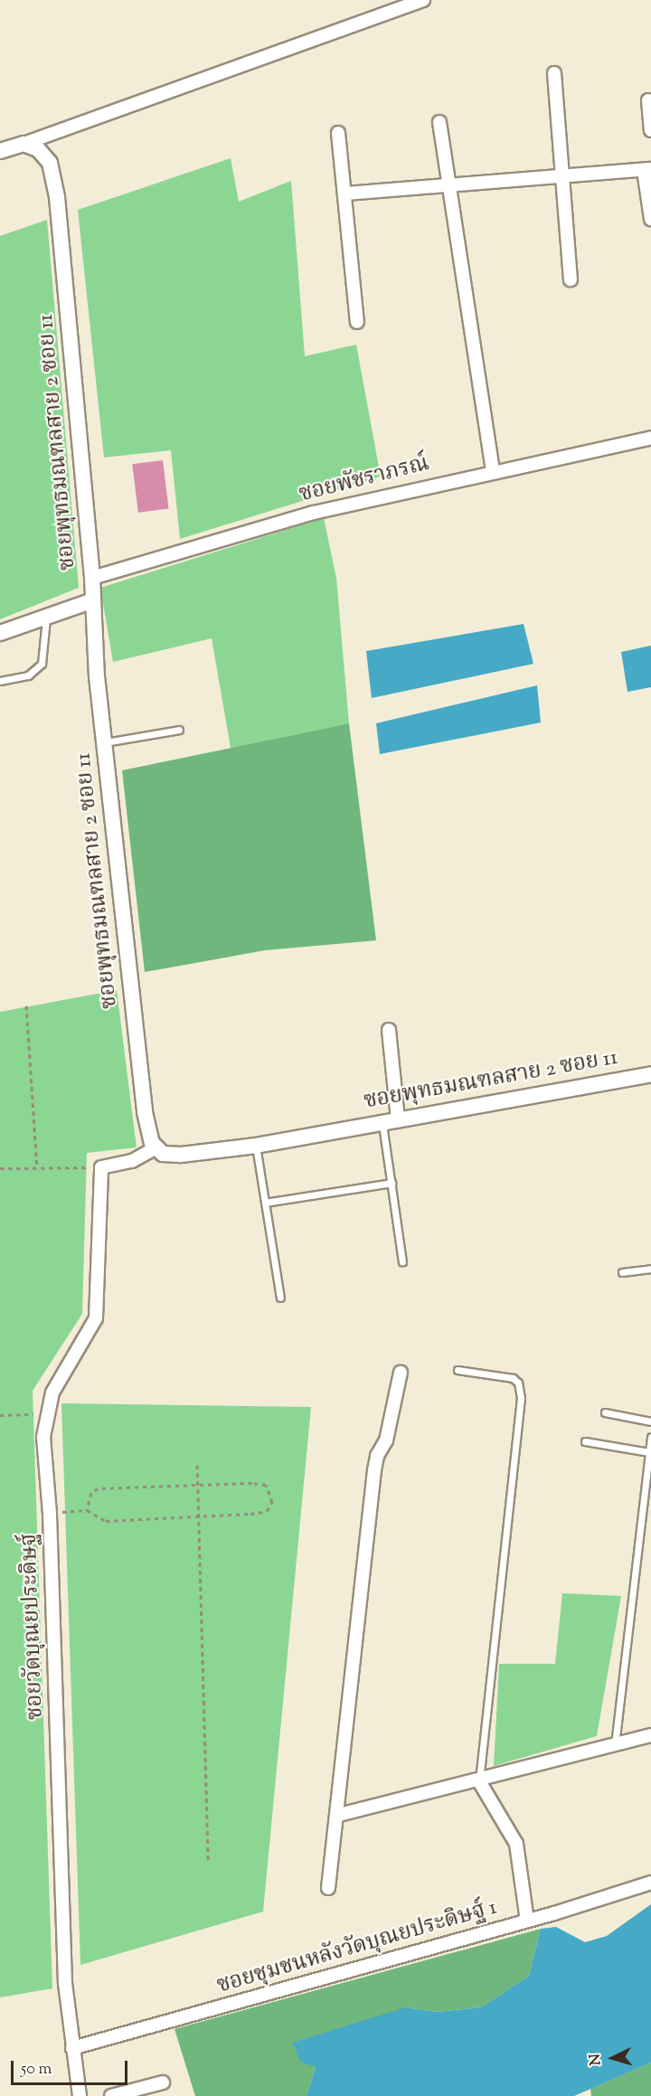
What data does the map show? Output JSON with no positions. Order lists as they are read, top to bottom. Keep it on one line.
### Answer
{"streets":{"street":["ซอยพุทธมณฑลสาย 2 ซอย 11","ซอยพัชราภรณ์","ซอยวัดบุณยประดิษฐ์","ซอยชุมชนหลังวัดบุณยประดิษฐ์ 1"]},"crossings":[["ซอยพุทธมณฑลสาย 2 ซอย 11","ซอยพัชราภรณ์"],["ซอยวัดบุณยประดิษฐ์","ซอยชุมชนหลังวัดบุณยประดิษฐ์ 1"]],"scale_bar":"50 m","north":"left"}
